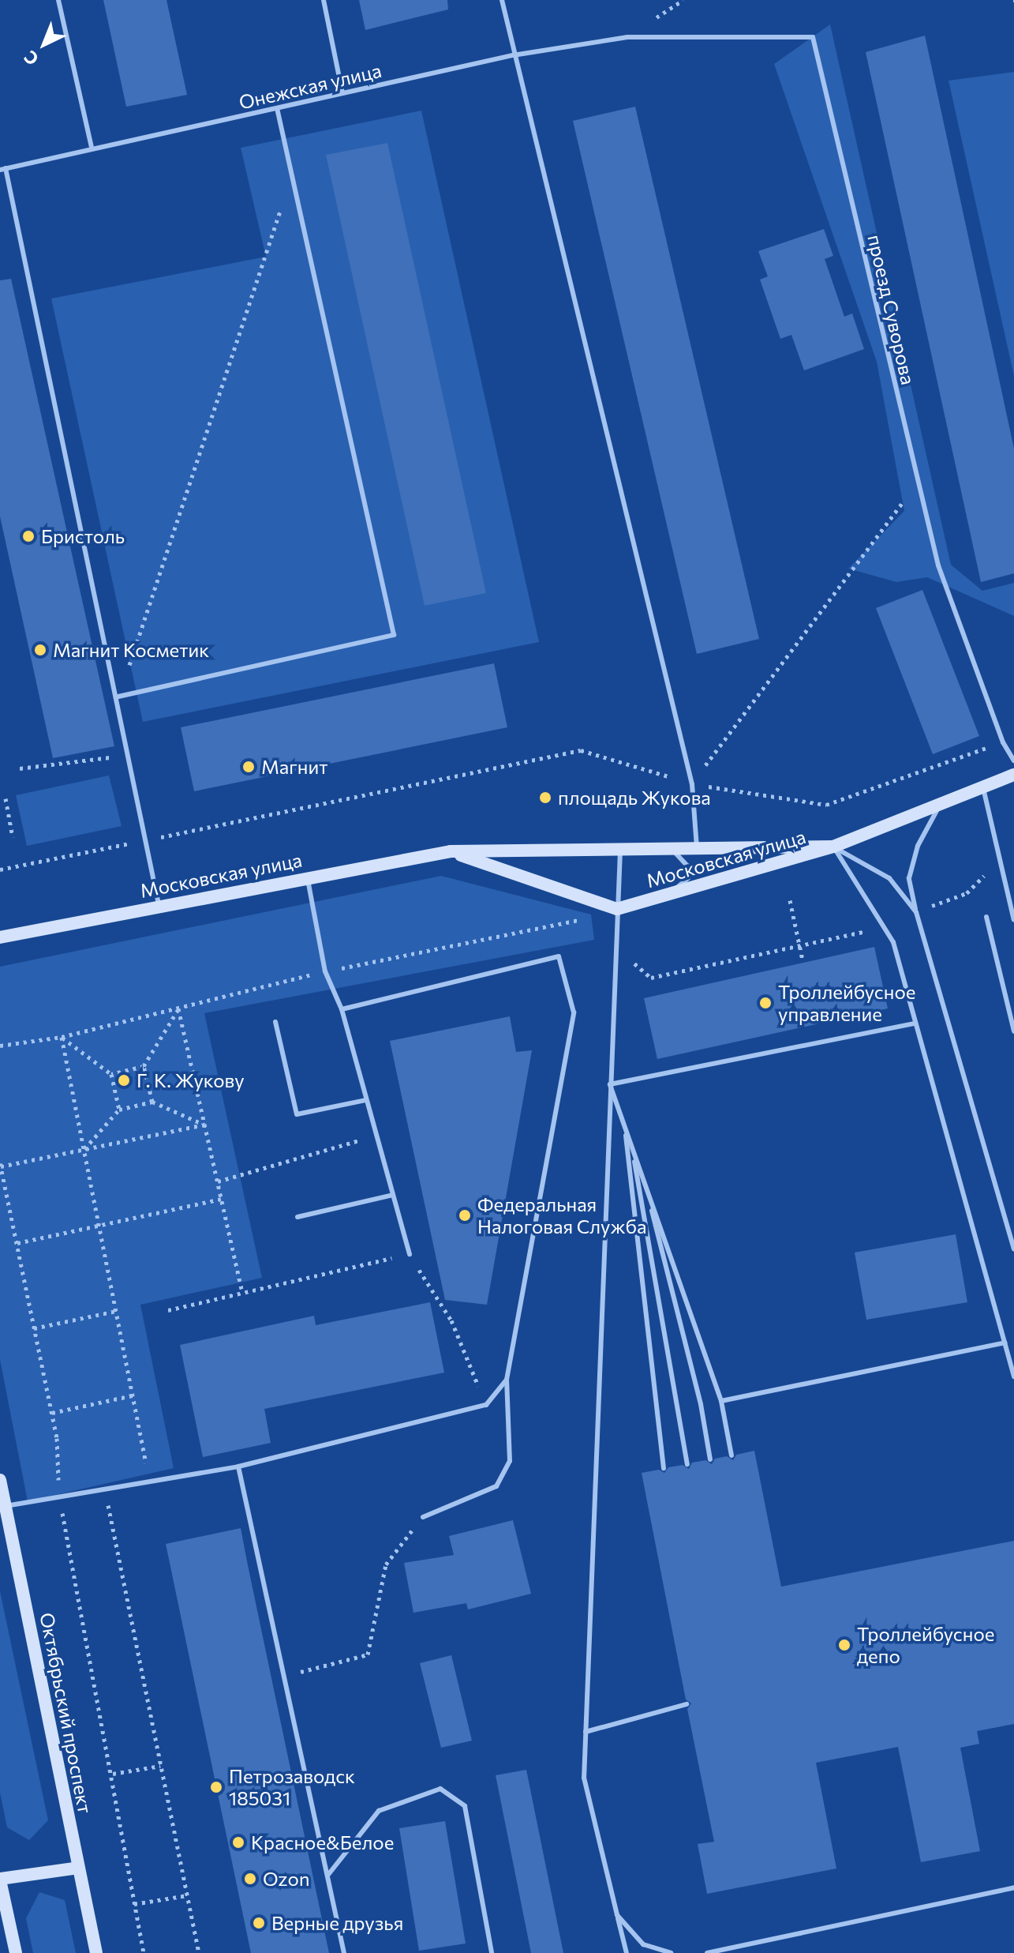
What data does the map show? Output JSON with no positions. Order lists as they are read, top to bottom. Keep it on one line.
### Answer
{"streets":{"street":["Московская улица","Октябрьский проспект"],"lane":["Онежская улица","проезд Суворова"]},"crossings":[["Онежская улица","проезд Суворова"]],"places":["Бристоль","Магнит Косметик","Магнит","площадь Жукова","Троллейбусное управление","Г. К. Жукову","Федеральная Налоговая Служба","Троллейбусное депо","Петрозаводск 185031","Красное&Белое","Ozon","Верные друзья"],"north":"bottom left"}
